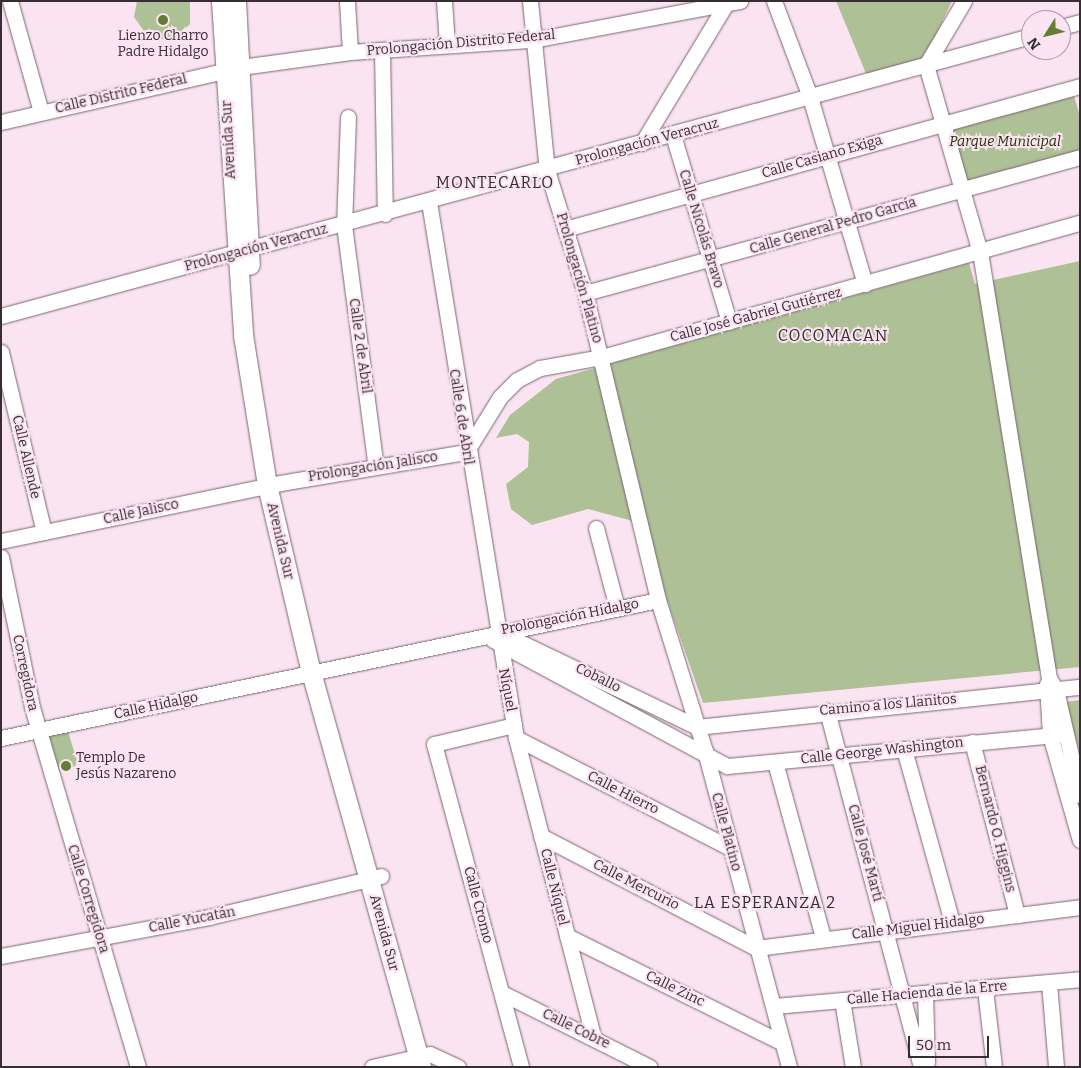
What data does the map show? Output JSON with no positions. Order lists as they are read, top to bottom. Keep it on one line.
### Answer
{"streets":{"main road":["Avenida Sur"],"street":["Prolongación Distrito Federal","Calle Distrito Federal","Prolongación Veracruz","Calle Casiano Exiga","Calle General Pedro García","Calle Nicolás Bravo","Prolongación Platino","Calle José Gabriel Gutiérrez","Calle 2 de Abril","Calle 6 de Abril","Calle Allende","Prolongación Jalisco","Calle Jalisco","Prolongación Hidalgo","Corregidora","Coballo","Níquel","Camino a los Llanitos","Calle Hidalgo","Calle George Washington","Calle Hierro","Bernardo O. Higgins","Calle Platino","Calle José Martí","Calle Mercurio","Calle Níquel","Calle Corregidora","Calle Cromo","Calle Yucatán","Calle Miguel Hidalgo","Calle Zinc","Calle Hacienda de la Erre","Calle Cobre"]},"crossings":[["Prolongación Distrito Federal","Calle Distrito Federal"],["Prolongación Distrito Federal","Avenida Sur"],["Prolongación Distrito Federal","Prolongación Platino"],["Calle Distrito Federal","Avenida Sur"],["Avenida Sur","Prolongación Veracruz"],["Avenida Sur","Prolongación Jalisco"],["Avenida Sur","Calle Jalisco"],["Avenida Sur","Prolongación Hidalgo"],["Avenida Sur","Calle Hidalgo"],["Avenida Sur","Calle Yucatán"],["Prolongación Veracruz","Calle Nicolás Bravo"],["Prolongación Veracruz","Prolongación Platino"],["Prolongación Veracruz","Calle 2 de Abril"],["Prolongación Veracruz","Calle 6 de Abril"],["Calle Casiano Exiga","Calle Nicolás Bravo"],["Calle Casiano Exiga","Prolongación Platino"],["Calle General Pedro García","Calle Nicolás Bravo"],["Calle General Pedro García","Prolongación Platino"],["Calle Nicolás Bravo","Calle José Gabriel Gutiérrez"],["Prolongación Platino","Calle José Gabriel Gutiérrez"],["Prolongación Platino","Prolongación Hidalgo"],["Prolongación Platino","Calle Platino"],["Calle José Gabriel Gutiérrez","Calle 6 de Abril"],["Calle José Gabriel Gutiérrez","Prolongación Jalisco"],["Calle 2 de Abril","Prolongación Jalisco"],["Calle 6 de Abril","Prolongación Jalisco"],["Calle 6 de Abril","Prolongación Hidalgo"],["Calle 6 de Abril","Coballo"],["Calle 6 de Abril","Níquel"],["Calle Allende","Calle Jalisco"],["Prolongación Jalisco","Calle Jalisco"],["Prolongación Hidalgo","Coballo"],["Prolongación Hidalgo","Níquel"],["Prolongación Hidalgo","Calle Hidalgo"],["Prolongación Hidalgo","Calle Platino"],["Corregidora","Calle Hidalgo"],["Corregidora","Calle Corregidora"],["Coballo","Níquel"],["Coballo","Camino a los Llanitos"],["Coballo","Calle George Washington"],["Coballo","Calle Platino"],["Níquel","Calle Hierro"],["Níquel","Calle Níquel"],["Níquel","Calle Cromo"],["Camino a los Llanitos","Calle Platino"],["Camino a los Llanitos","Calle José Martí"],["Calle Hidalgo","Calle Corregidora"],["Calle George Washington","Bernardo O. Higgins"],["Calle George Washington","Calle Platino"],["Calle George Washington","Calle José Martí"],["Calle Hierro","Calle Platino"],["Calle Hierro","Calle Níquel"],["Calle Hierro","Calle Cromo"],["Bernardo O. Higgins","Calle Miguel Hidalgo"],["Calle Platino","Calle Mercurio"],["Calle Platino","Calle Miguel Hidalgo"],["Calle Platino","Calle Zinc"],["Calle Platino","Calle Hacienda de la Erre"],["Calle José Martí","Calle Miguel Hidalgo"],["Calle José Martí","Calle Hacienda de la Erre"],["Calle Mercurio","Calle Níquel"],["Calle Mercurio","Calle Miguel Hidalgo"],["Calle Níquel","Calle Cromo"],["Calle Níquel","Calle Zinc"],["Calle Níquel","Calle Cobre"],["Calle Corregidora","Calle Yucatán"],["Calle Cromo","Calle Cobre"]],"districts":["MONTECARLO","COCOMACAN","LA ESPERANZA 2"],"parks":["Parque Municipal"],"places":["Lienzo Charro Padre Hidalgo","Templo De Jesús Nazareno"],"scale_bar":"50 m","north":"bottom left"}
